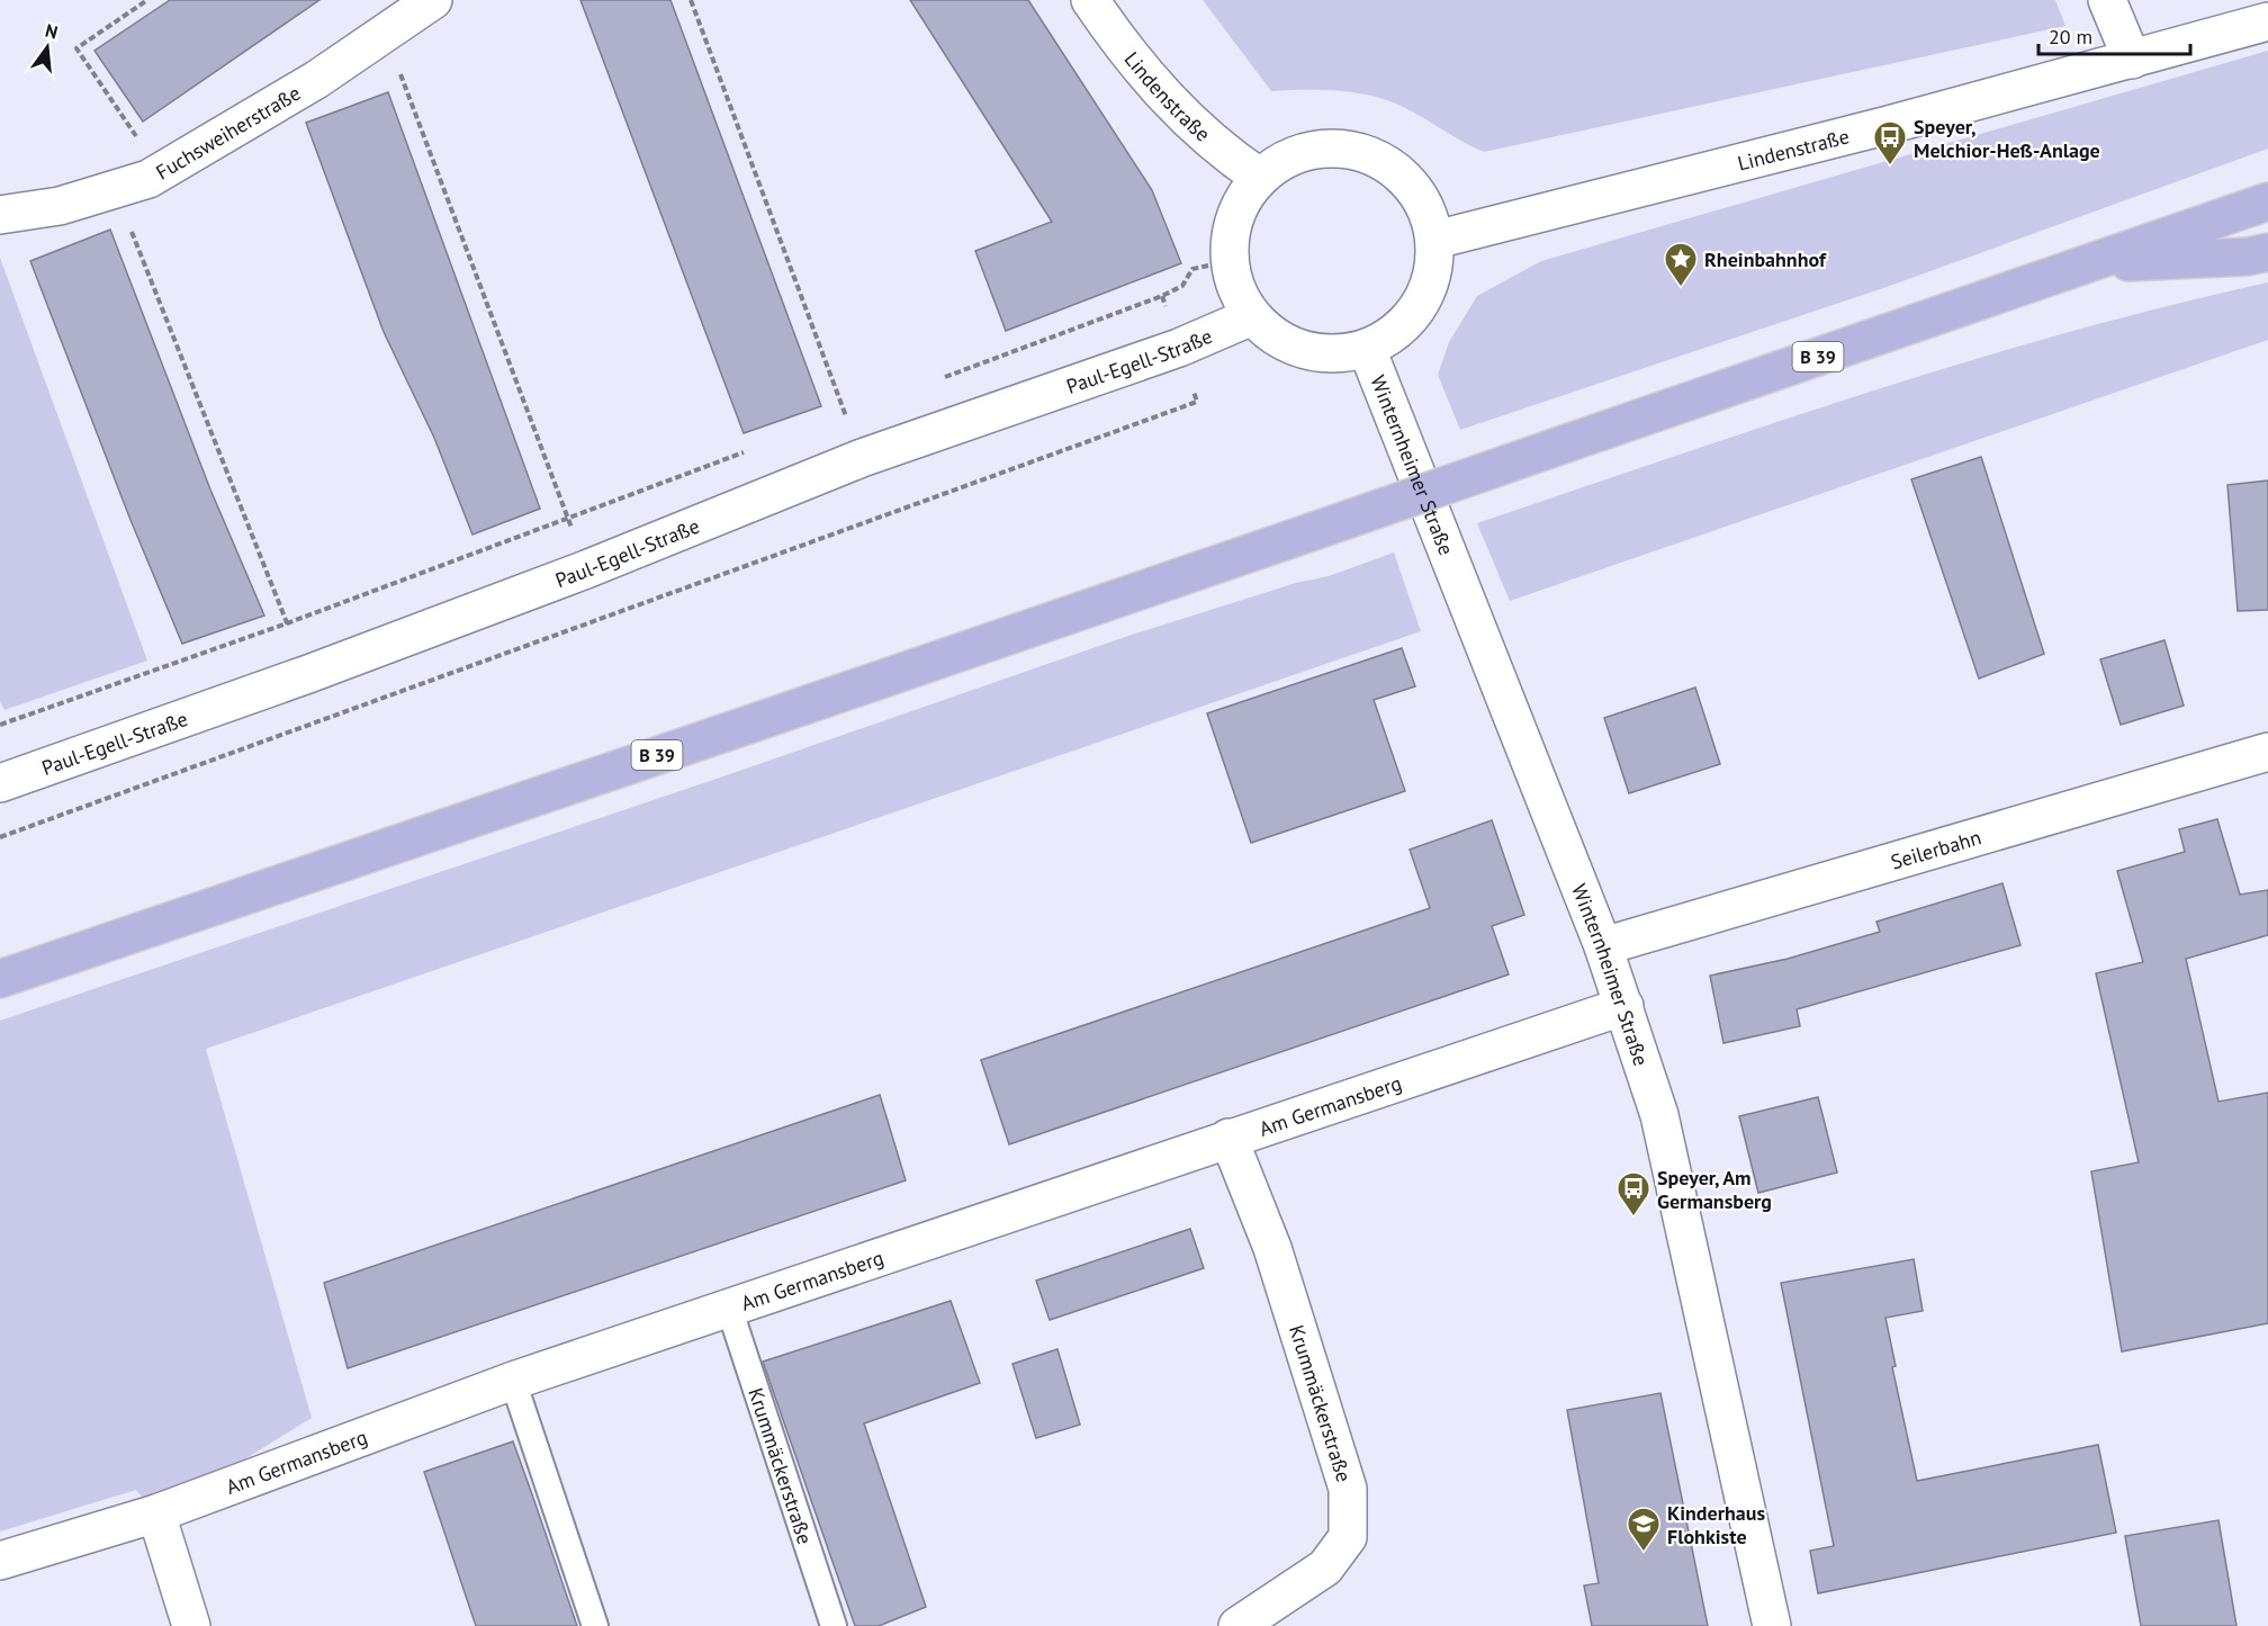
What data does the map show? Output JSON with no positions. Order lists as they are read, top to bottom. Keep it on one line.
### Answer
{"streets":{"main road":["B 39"],"street":["Lindenstraße","Fuchsweiherstraße","Paul-Egell-Straße","Winternheimer Straße","Seilerbahn","Am Germansberg","Krummäckerstraße"]},"crossings":[["Lindenstraße","Paul-Egell-Straße"],["Lindenstraße","Winternheimer Straße"],["Paul-Egell-Straße","Winternheimer Straße"],["Winternheimer Straße","Seilerbahn"],["Winternheimer Straße","Am Germansberg"],["Am Germansberg","Krummäckerstraße"]],"places":{"bus stop":["Speyer, Melchior-Heß-Anlage","Speyer, Am Germansberg"],"place":["Rheinbahnhof"],"school or university":["Kinderhaus Flohkiste"]},"scale_bar":"20 m","north":"top"}
